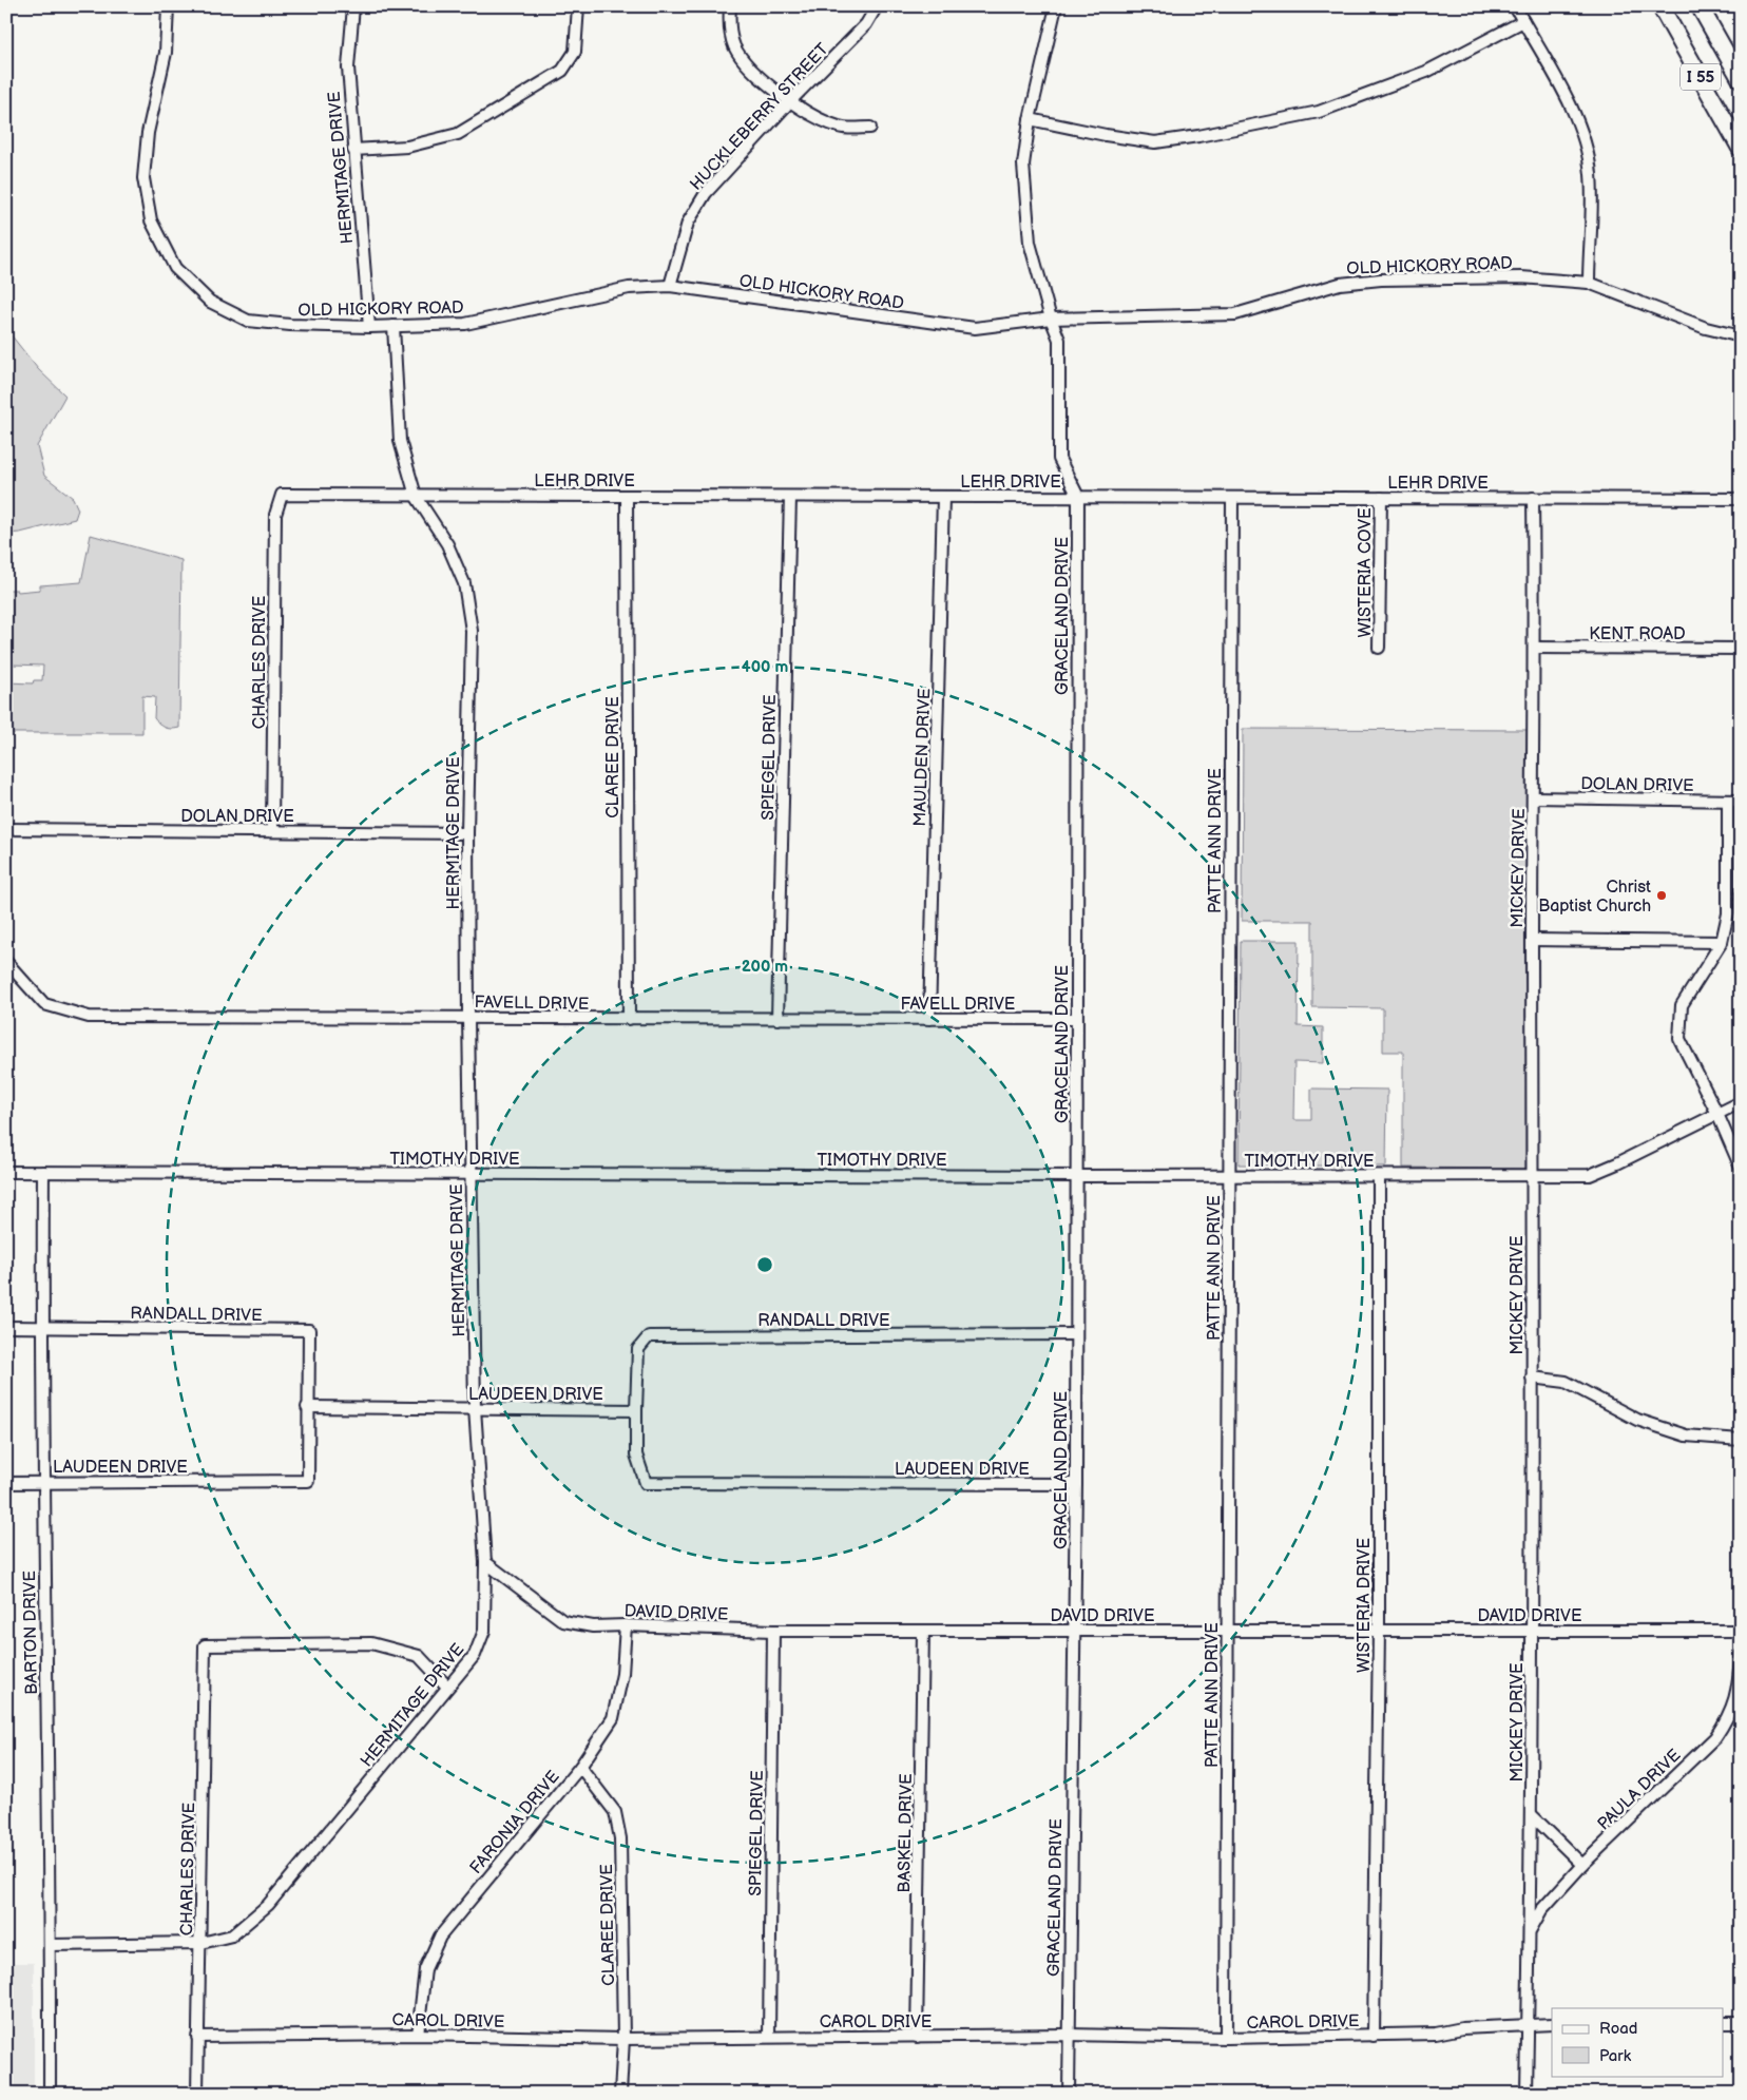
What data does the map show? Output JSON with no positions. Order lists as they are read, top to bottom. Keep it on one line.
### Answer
{"streets":{"highway":["I 55"],"street":["HUCKLEBERRY STREET","HERMITAGE DRIVE","OLD HICKORY ROAD","LEHR DRIVE","WISTERIA COVE","GRACELAND DRIVE","KENT ROAD","CHARLES DRIVE","CLAREE DRIVE","SPIEGEL DRIVE","MAULDEN DRIVE","DOLAN DRIVE","PATTE ANN DRIVE","MICKEY DRIVE","FAVELL DRIVE","TIMOTHY DRIVE","RANDALL DRIVE","LAUDEEN DRIVE","WISTERIA DRIVE","DAVID DRIVE","BARTON DRIVE","PAULA DRIVE","FARONIA DRIVE","BASKEL DRIVE","CAROL DRIVE"]},"crossings":[["HUCKLEBERRY STREET","OLD HICKORY ROAD"],["HERMITAGE DRIVE","OLD HICKORY ROAD"],["HERMITAGE DRIVE","LEHR DRIVE"],["HERMITAGE DRIVE","CHARLES DRIVE"],["HERMITAGE DRIVE","DOLAN DRIVE"],["HERMITAGE DRIVE","FAVELL DRIVE"],["HERMITAGE DRIVE","TIMOTHY DRIVE"],["HERMITAGE DRIVE","LAUDEEN DRIVE"],["HERMITAGE DRIVE","DAVID DRIVE"],["HERMITAGE DRIVE","BARTON DRIVE"],["OLD HICKORY ROAD","GRACELAND DRIVE"],["LEHR DRIVE","WISTERIA COVE"],["LEHR DRIVE","GRACELAND DRIVE"],["LEHR DRIVE","CHARLES DRIVE"],["LEHR DRIVE","CLAREE DRIVE"],["LEHR DRIVE","SPIEGEL DRIVE"],["LEHR DRIVE","MAULDEN DRIVE"],["LEHR DRIVE","PATTE ANN DRIVE"],["LEHR DRIVE","MICKEY DRIVE"],["GRACELAND DRIVE","FAVELL DRIVE"],["GRACELAND DRIVE","TIMOTHY DRIVE"],["GRACELAND DRIVE","RANDALL DRIVE"],["GRACELAND DRIVE","LAUDEEN DRIVE"],["GRACELAND DRIVE","DAVID DRIVE"],["GRACELAND DRIVE","CAROL DRIVE"],["KENT ROAD","MICKEY DRIVE"],["CHARLES DRIVE","DOLAN DRIVE"],["CHARLES DRIVE","CAROL DRIVE"],["CLAREE DRIVE","FAVELL DRIVE"],["CLAREE DRIVE","FARONIA DRIVE"],["CLAREE DRIVE","CAROL DRIVE"],["SPIEGEL DRIVE","FAVELL DRIVE"],["SPIEGEL DRIVE","DAVID DRIVE"],["SPIEGEL DRIVE","CAROL DRIVE"],["MAULDEN DRIVE","FAVELL DRIVE"],["DOLAN DRIVE","MICKEY DRIVE"],["PATTE ANN DRIVE","TIMOTHY DRIVE"],["PATTE ANN DRIVE","DAVID DRIVE"],["PATTE ANN DRIVE","CAROL DRIVE"],["MICKEY DRIVE","TIMOTHY DRIVE"],["MICKEY DRIVE","DAVID DRIVE"],["MICKEY DRIVE","PAULA DRIVE"],["MICKEY DRIVE","CAROL DRIVE"],["TIMOTHY DRIVE","WISTERIA DRIVE"],["TIMOTHY DRIVE","BARTON DRIVE"],["RANDALL DRIVE","LAUDEEN DRIVE"],["RANDALL DRIVE","BARTON DRIVE"],["LAUDEEN DRIVE","BARTON DRIVE"],["WISTERIA DRIVE","DAVID DRIVE"],["WISTERIA DRIVE","CAROL DRIVE"],["DAVID DRIVE","FARONIA DRIVE"],["DAVID DRIVE","BASKEL DRIVE"],["FARONIA DRIVE","CAROL DRIVE"],["BASKEL DRIVE","CAROL DRIVE"]],"places":["Christ Baptist Church"],"legend":["Road","Park"],"rings":["400 m","200 m"]}
